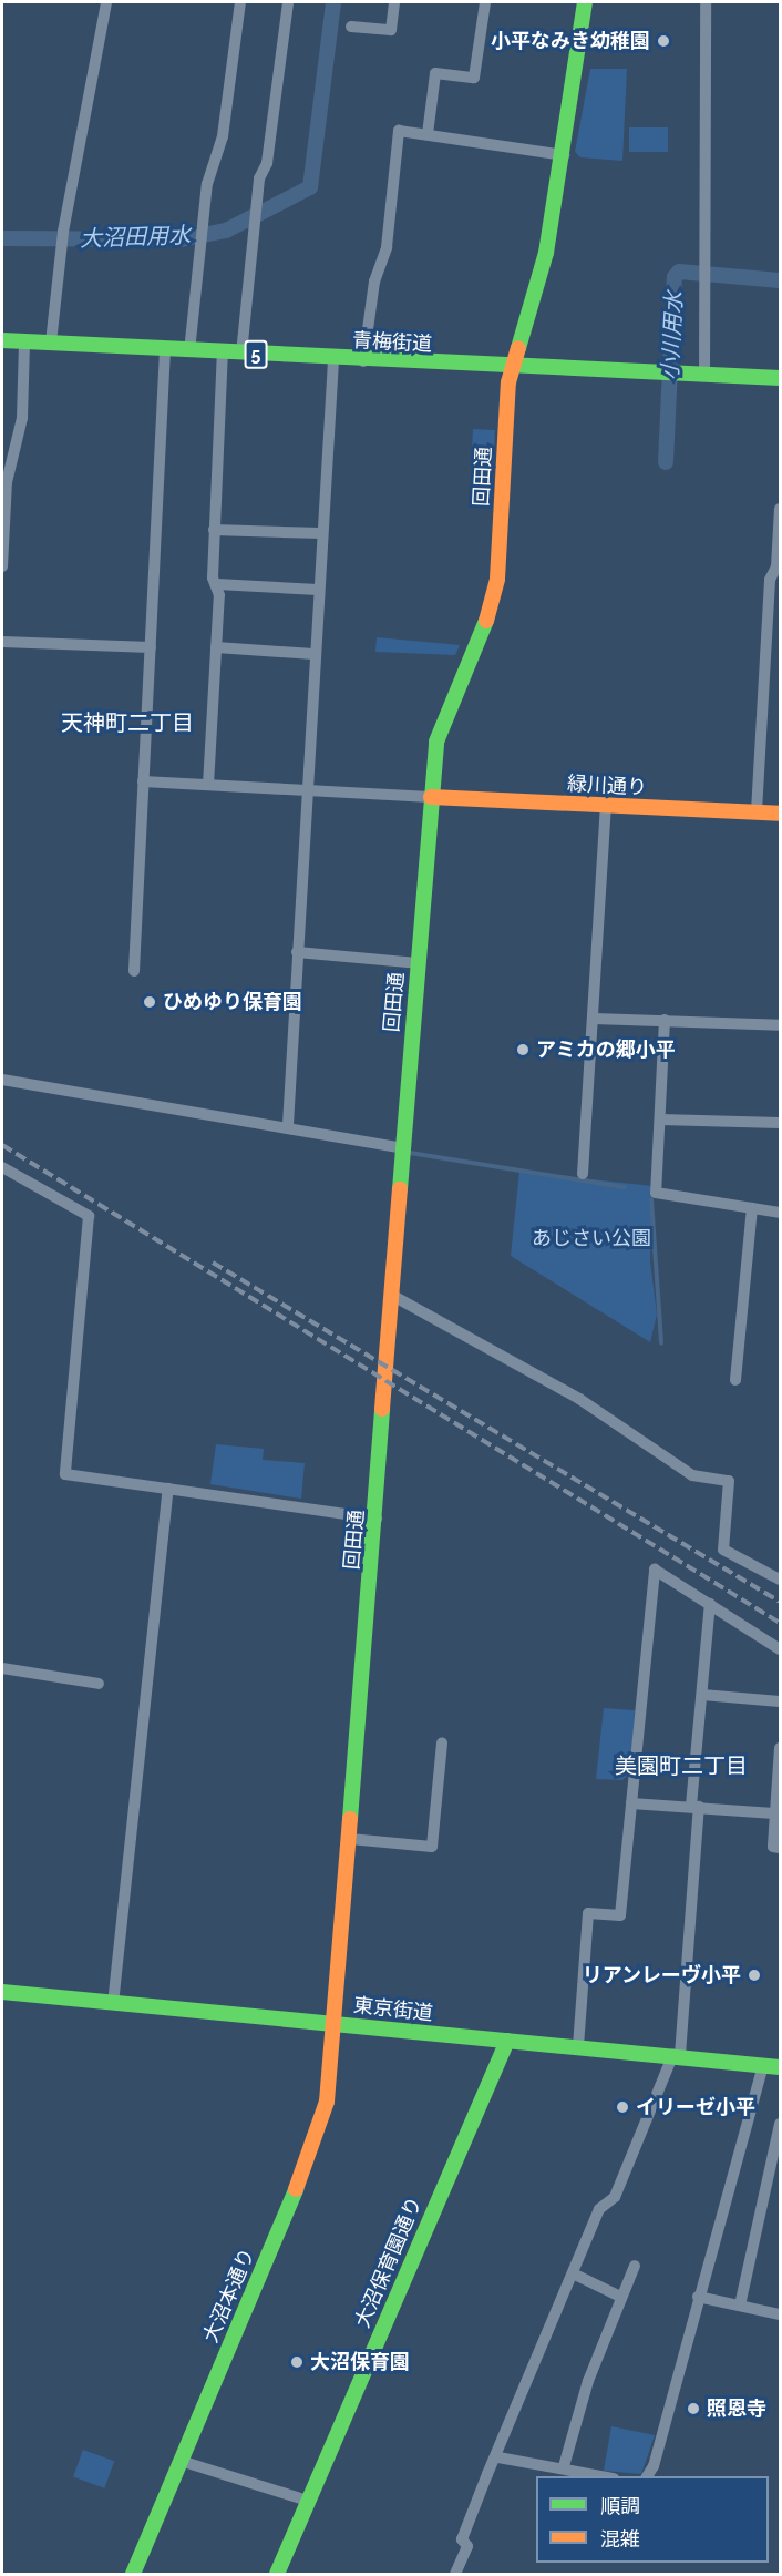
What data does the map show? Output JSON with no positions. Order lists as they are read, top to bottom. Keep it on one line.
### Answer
{"streets":{"street":["青梅街道","5","回田通","緑川通り","東京街道","大沼保育園通り","大沼本通り"]},"crossings":[["青梅街道","回田通"],["回田通","緑川通り"],["回田通","東京街道"],["回田通","大沼本通り"],["東京街道","大沼保育園通り"],["東京街道","大沼本通り"]],"districts":["天神町二丁目","美園町二丁目"],"water":["大沼田用水","小川用水"],"parks":["あじさい公園"],"places":["小平なみき幼稚園","ひめゆり保育園","アミカの郷小平","リアンレーヴ小平","イリーゼ小平","大沼保育園","照恩寺"],"legend":["順調","混雑"]}
